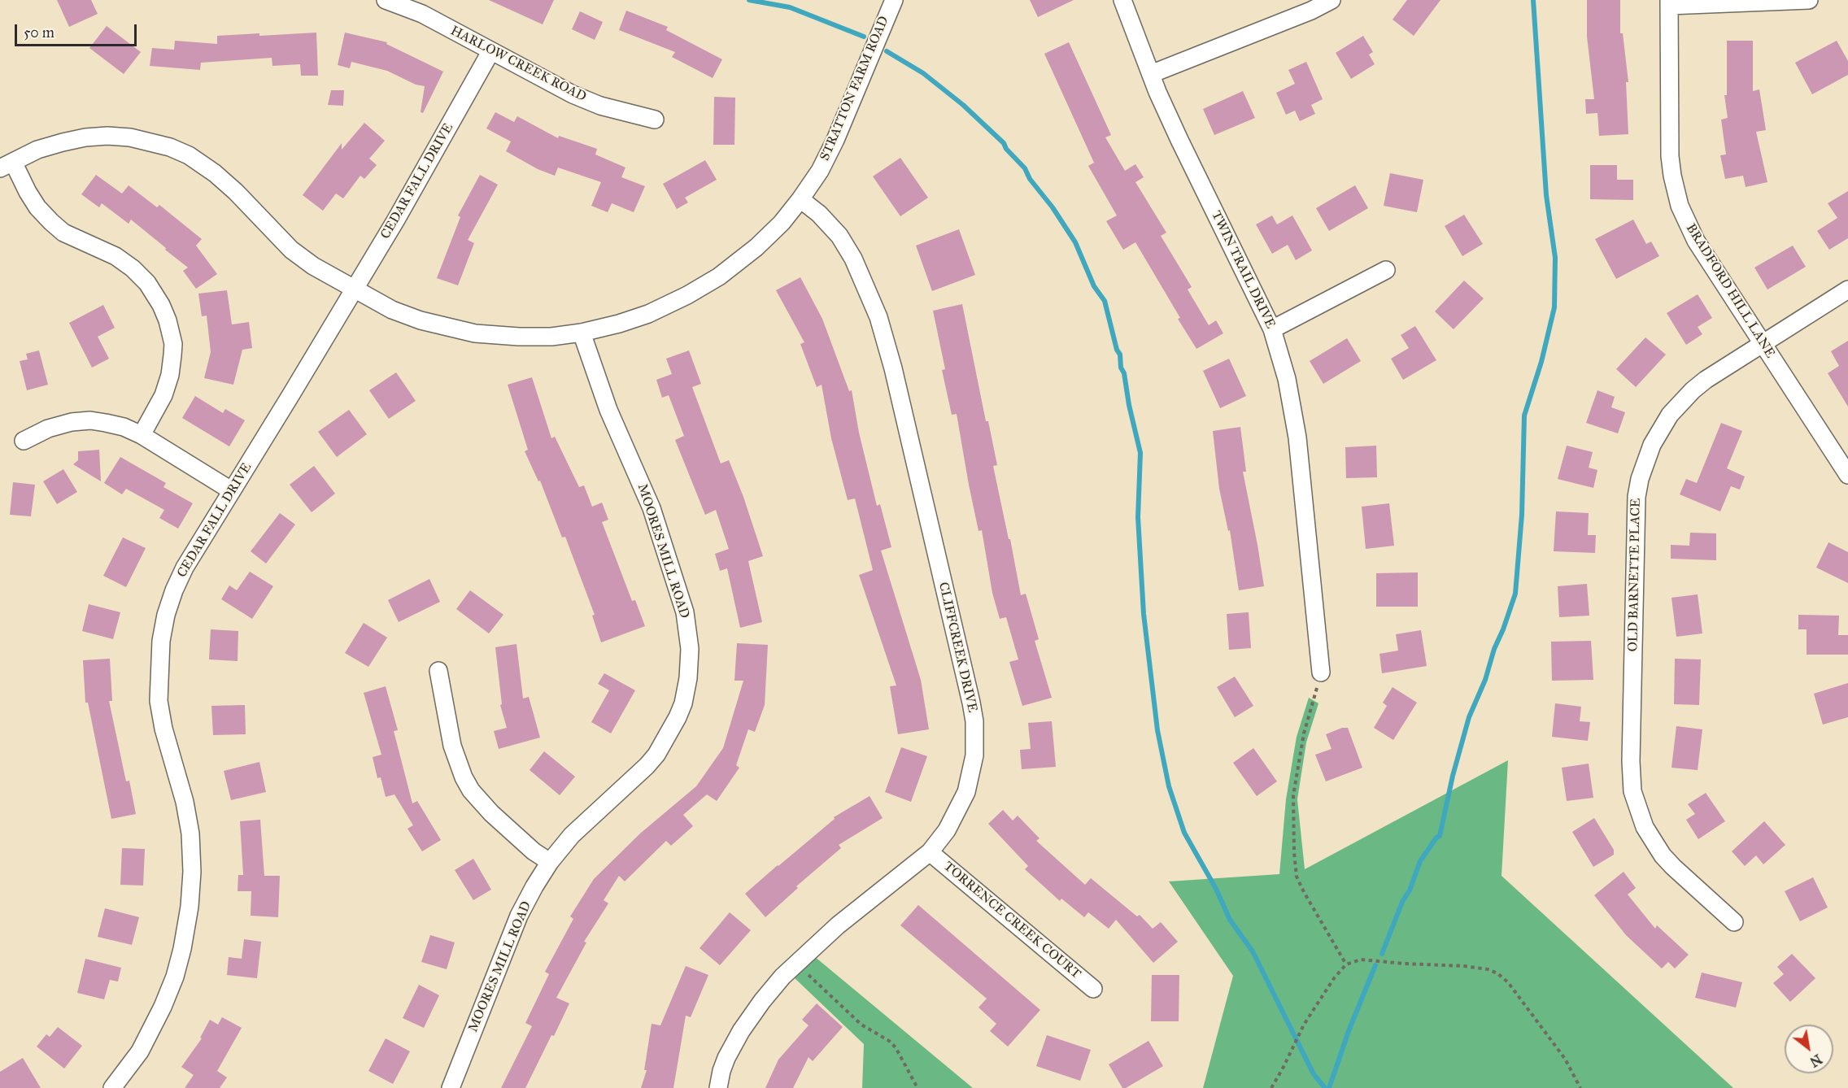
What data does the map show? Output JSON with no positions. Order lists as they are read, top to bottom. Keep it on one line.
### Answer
{"streets":{"street":["HARLOW CREEK ROAD","STRATTON FARM ROAD","CEDAR FALL DRIVE","TWIN TRAIL DRIVE","BRADFORD HILL LANE","MOORES MILL ROAD","OLD BARNETTE PLACE","CLIFFCREEK DRIVE","TORRENCE CREEK COURT"]},"crossings":[["HARLOW CREEK ROAD","CEDAR FALL DRIVE"],["STRATTON FARM ROAD","CEDAR FALL DRIVE"],["STRATTON FARM ROAD","MOORES MILL ROAD"],["STRATTON FARM ROAD","CLIFFCREEK DRIVE"],["BRADFORD HILL LANE","OLD BARNETTE PLACE"],["CLIFFCREEK DRIVE","TORRENCE CREEK COURT"]],"scale_bar":"50 m","north":"bottom right"}
